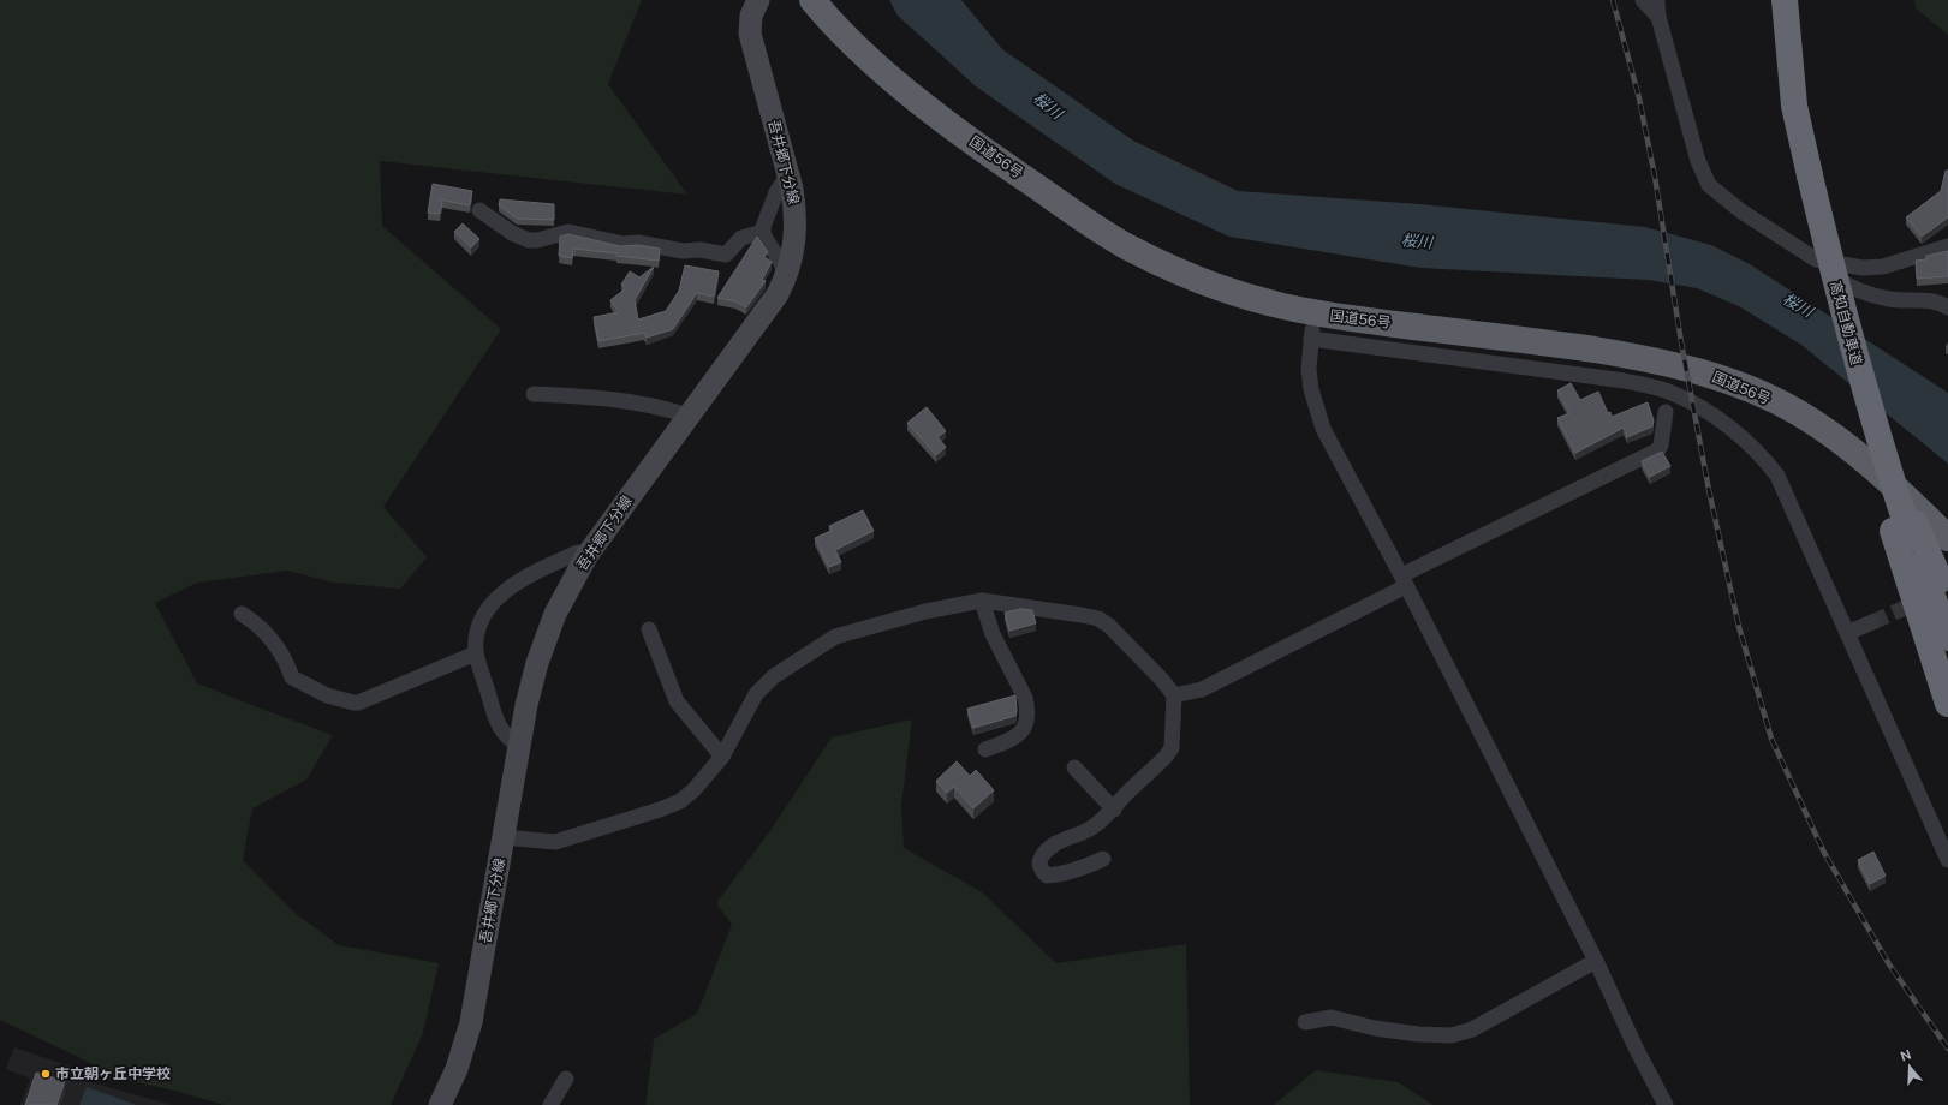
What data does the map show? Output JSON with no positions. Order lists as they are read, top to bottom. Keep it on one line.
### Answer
{"streets":{"highway":["国道56号","高知自動車道"],"main road":["吾井郷下分線"]},"water":["桜川"],"places":["市立朝ヶ丘中学校"],"north":"top"}
